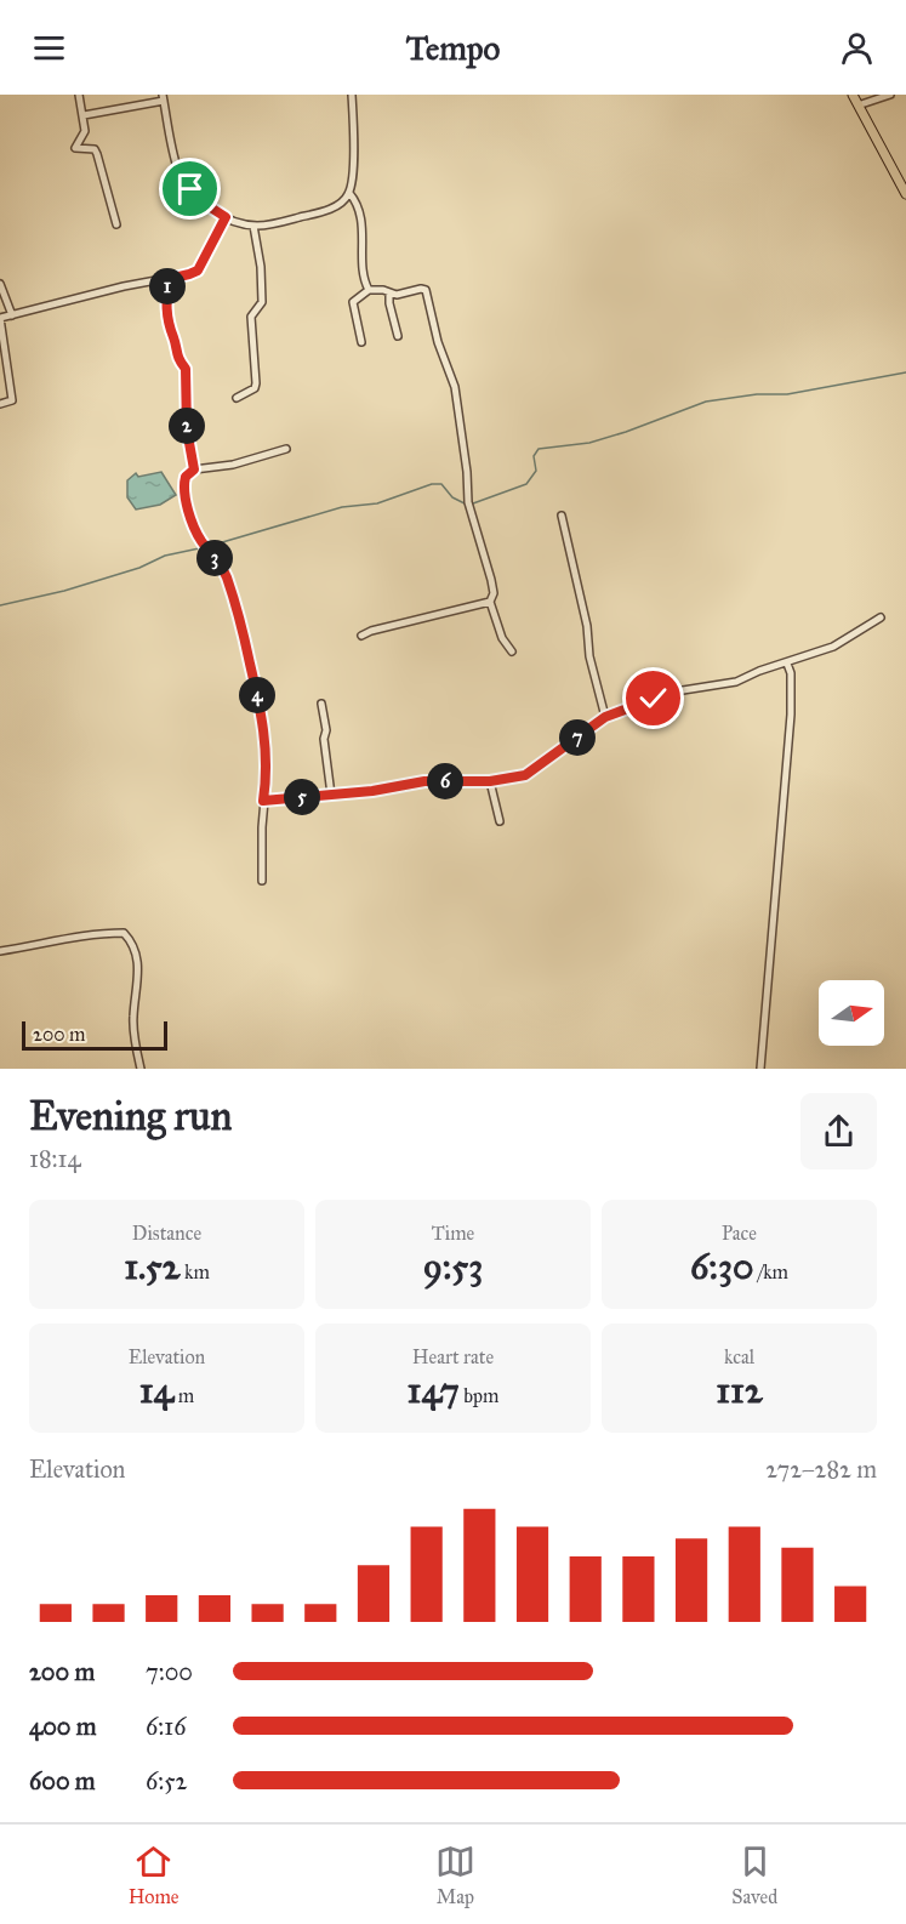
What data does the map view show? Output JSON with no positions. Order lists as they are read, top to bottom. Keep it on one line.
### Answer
{"scale_bar":"200 m","north":"right","page":{"header":"Tempo","pins":["1","2","3","4","7","6","5"],"scale":"200 m","heading":["Evening run","18:14"],"stats":[["Distance","1.52 km"],["Time","9:53"],["Pace","6:30 /km"],["Elevation","14 m"],["Heart rate","147 bpm"],["kcal","112"]],"chart":["Elevation","272–282 m"],"list":[{"name":"200 m","note":"7:00"},{"name":"400 m","note":"6:16"},{"name":"600 m","note":"6:52"}],"tabs":["Home","Map","Saved"]}}
